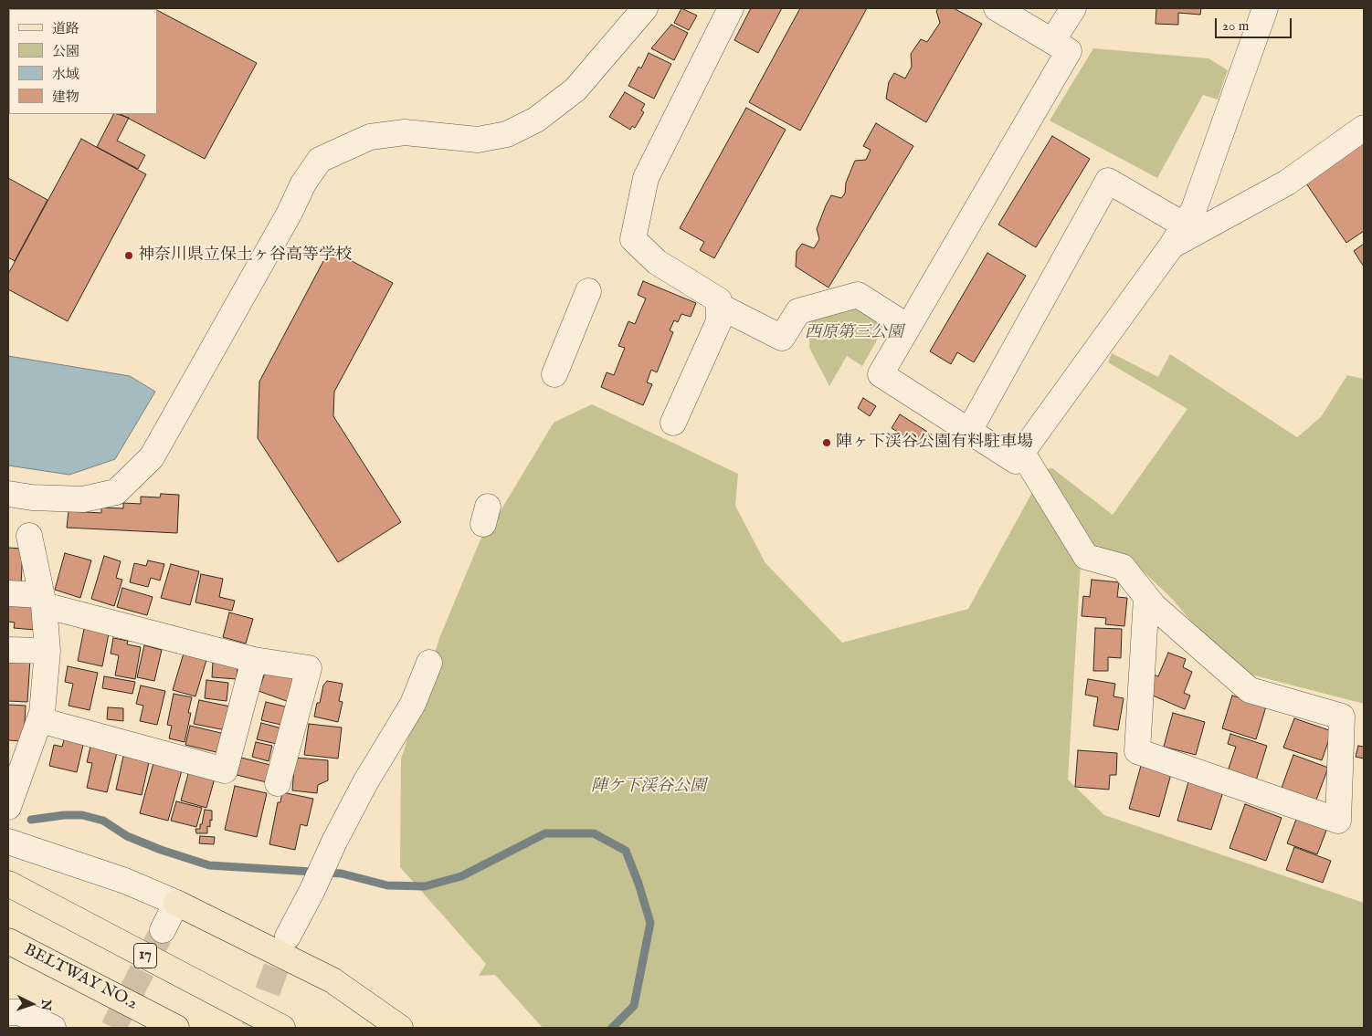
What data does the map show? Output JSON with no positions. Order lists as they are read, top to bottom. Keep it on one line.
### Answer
{"streets":{"main road":["17","BELTWAY NO.2"]},"parks":["西原第三公園","陣ケ下渓谷公園"],"places":["神奈川県立保土ヶ谷高等学校","陣ヶ下渓谷公園有料駐車場"],"legend":["道路","公園","水域","建物"],"scale_bar":"20 m","north":"right"}
